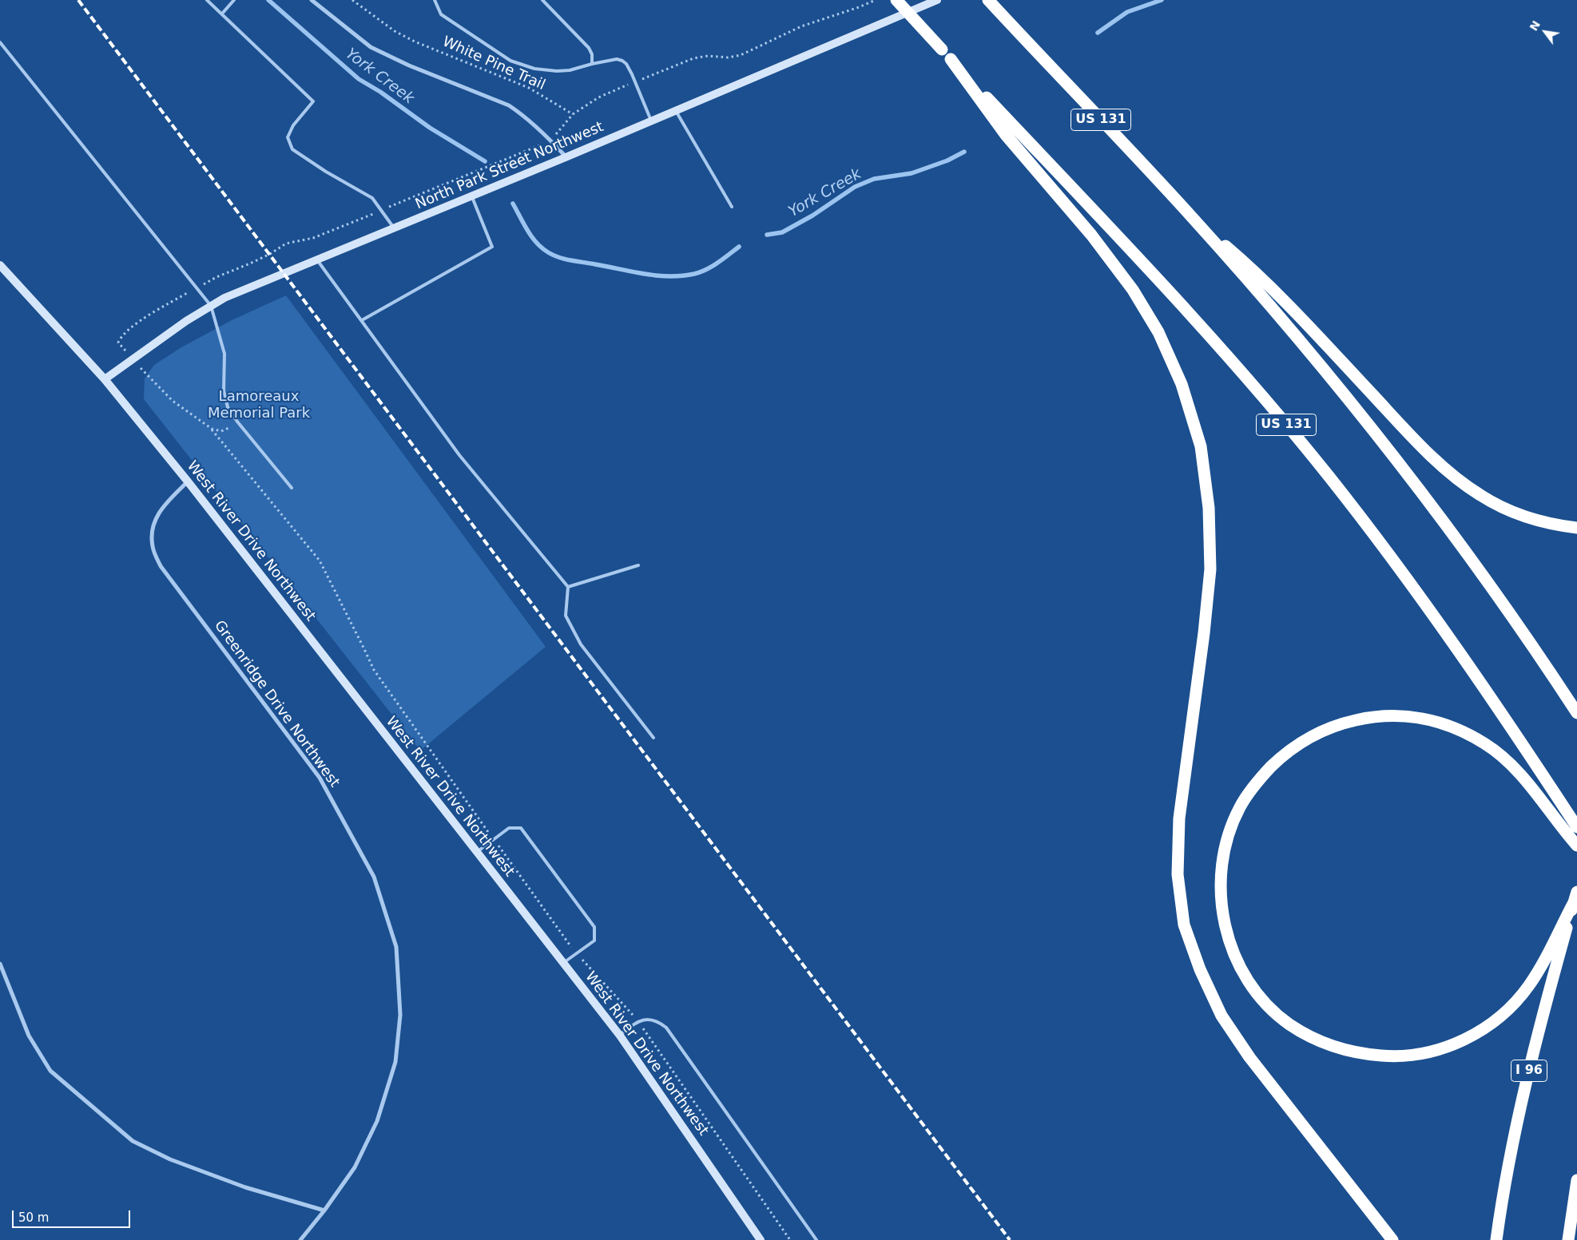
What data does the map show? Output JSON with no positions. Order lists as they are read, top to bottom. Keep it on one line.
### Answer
{"streets":{"highway":["US 131","I 96"],"main road":["North Park Street Northwest","West River Drive Northwest"],"street":["Greenridge Drive Northwest"],"path":["White Pine Trail"]},"crossings":[["North Park Street Northwest","West River Drive Northwest"],["West River Drive Northwest","Greenridge Drive Northwest"]],"water":["York Creek"],"parks":["Lamoreaux Memorial Park"],"scale_bar":"50 m","north":"top left"}
